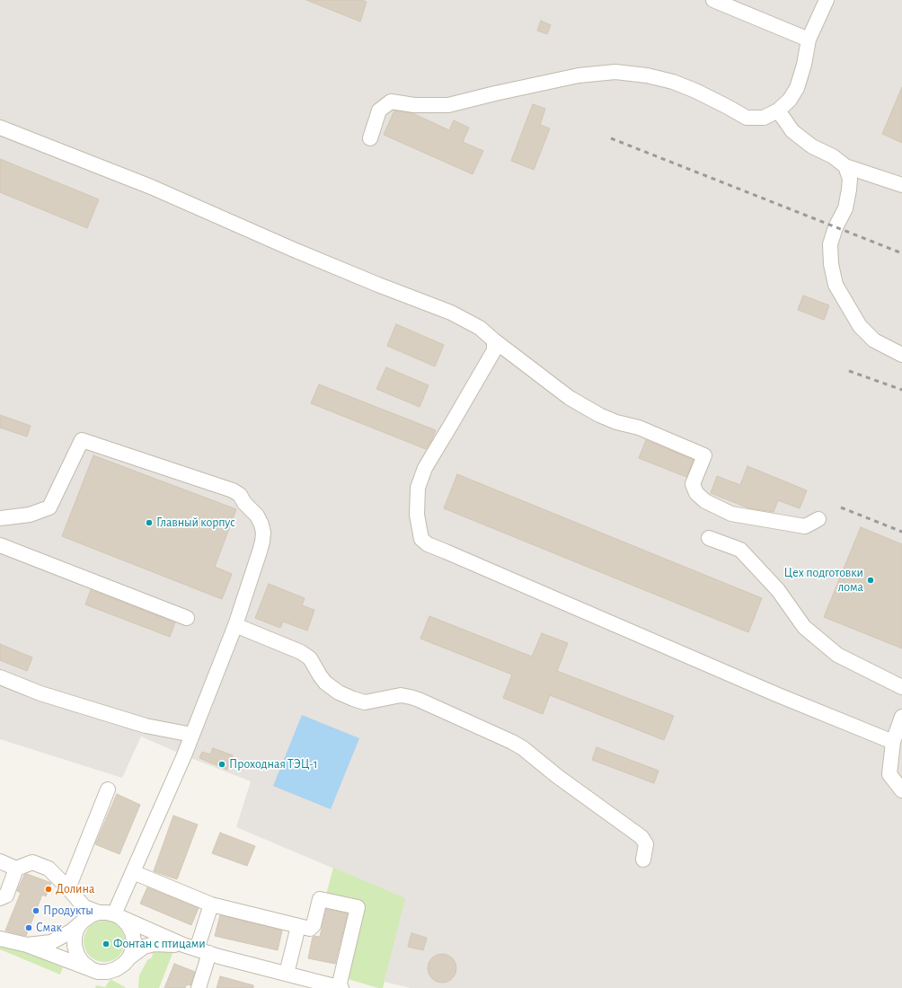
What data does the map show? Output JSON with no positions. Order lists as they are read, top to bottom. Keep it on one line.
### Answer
{"places":["Главный корпус","Цех подготовки лома","Проходная ТЭЦ-1","Долина","Продукты","Смак","Фонтан с птицами"]}
